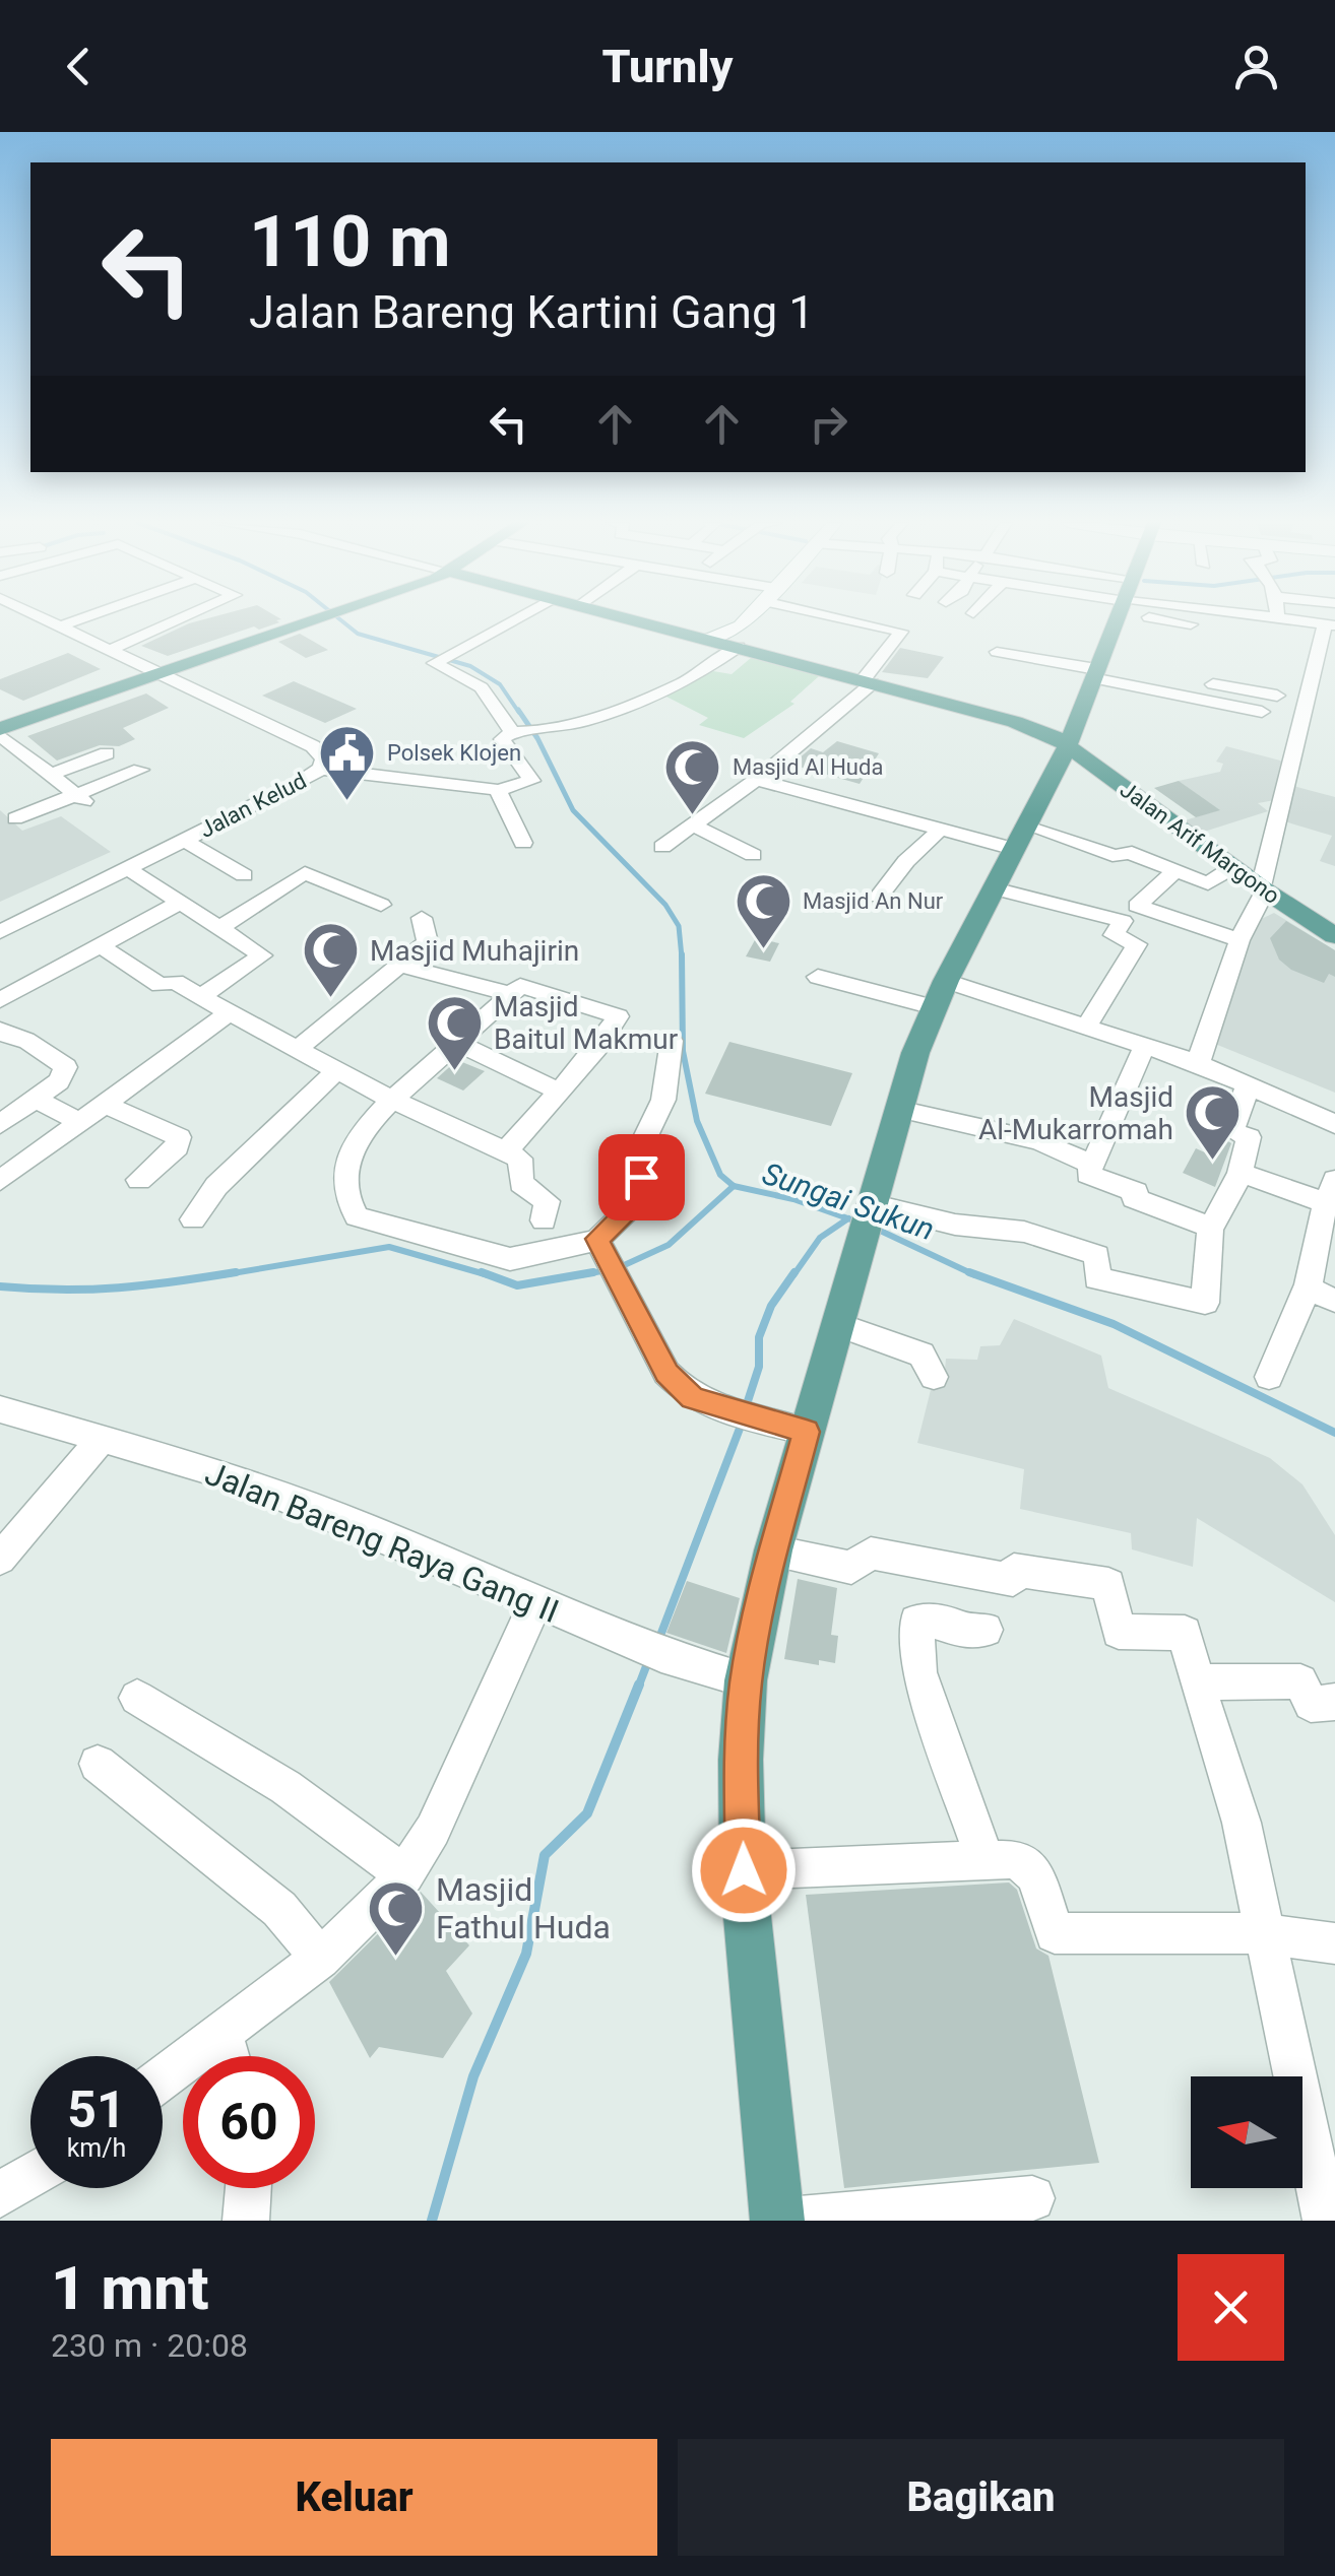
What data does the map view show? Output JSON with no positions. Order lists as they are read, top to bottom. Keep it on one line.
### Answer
{"streets":{"main road":["Jalan Arif Margono"],"street":["Jalan Kelud","Jalan Bareng Raya Gang II"]},"water":["Sungai Sukun"],"places":{"public building":["Polsek Klojen"],"mosque":["Masjid Al Huda","Masjid An Nur","Masjid Muhajirin","Masjid Baitul Makmur","Masjid Al-Mukarromah","Masjid Fathul Huda"]},"north":"left","page":{"header":"Turnly","turn":["110 m","Jalan Bareng Kartini Gang 1"],"speed":"51 km/h","limit":"60","heading":["1 mnt","230 m · 20:08"],"buttons":["Keluar","Bagikan"]}}
